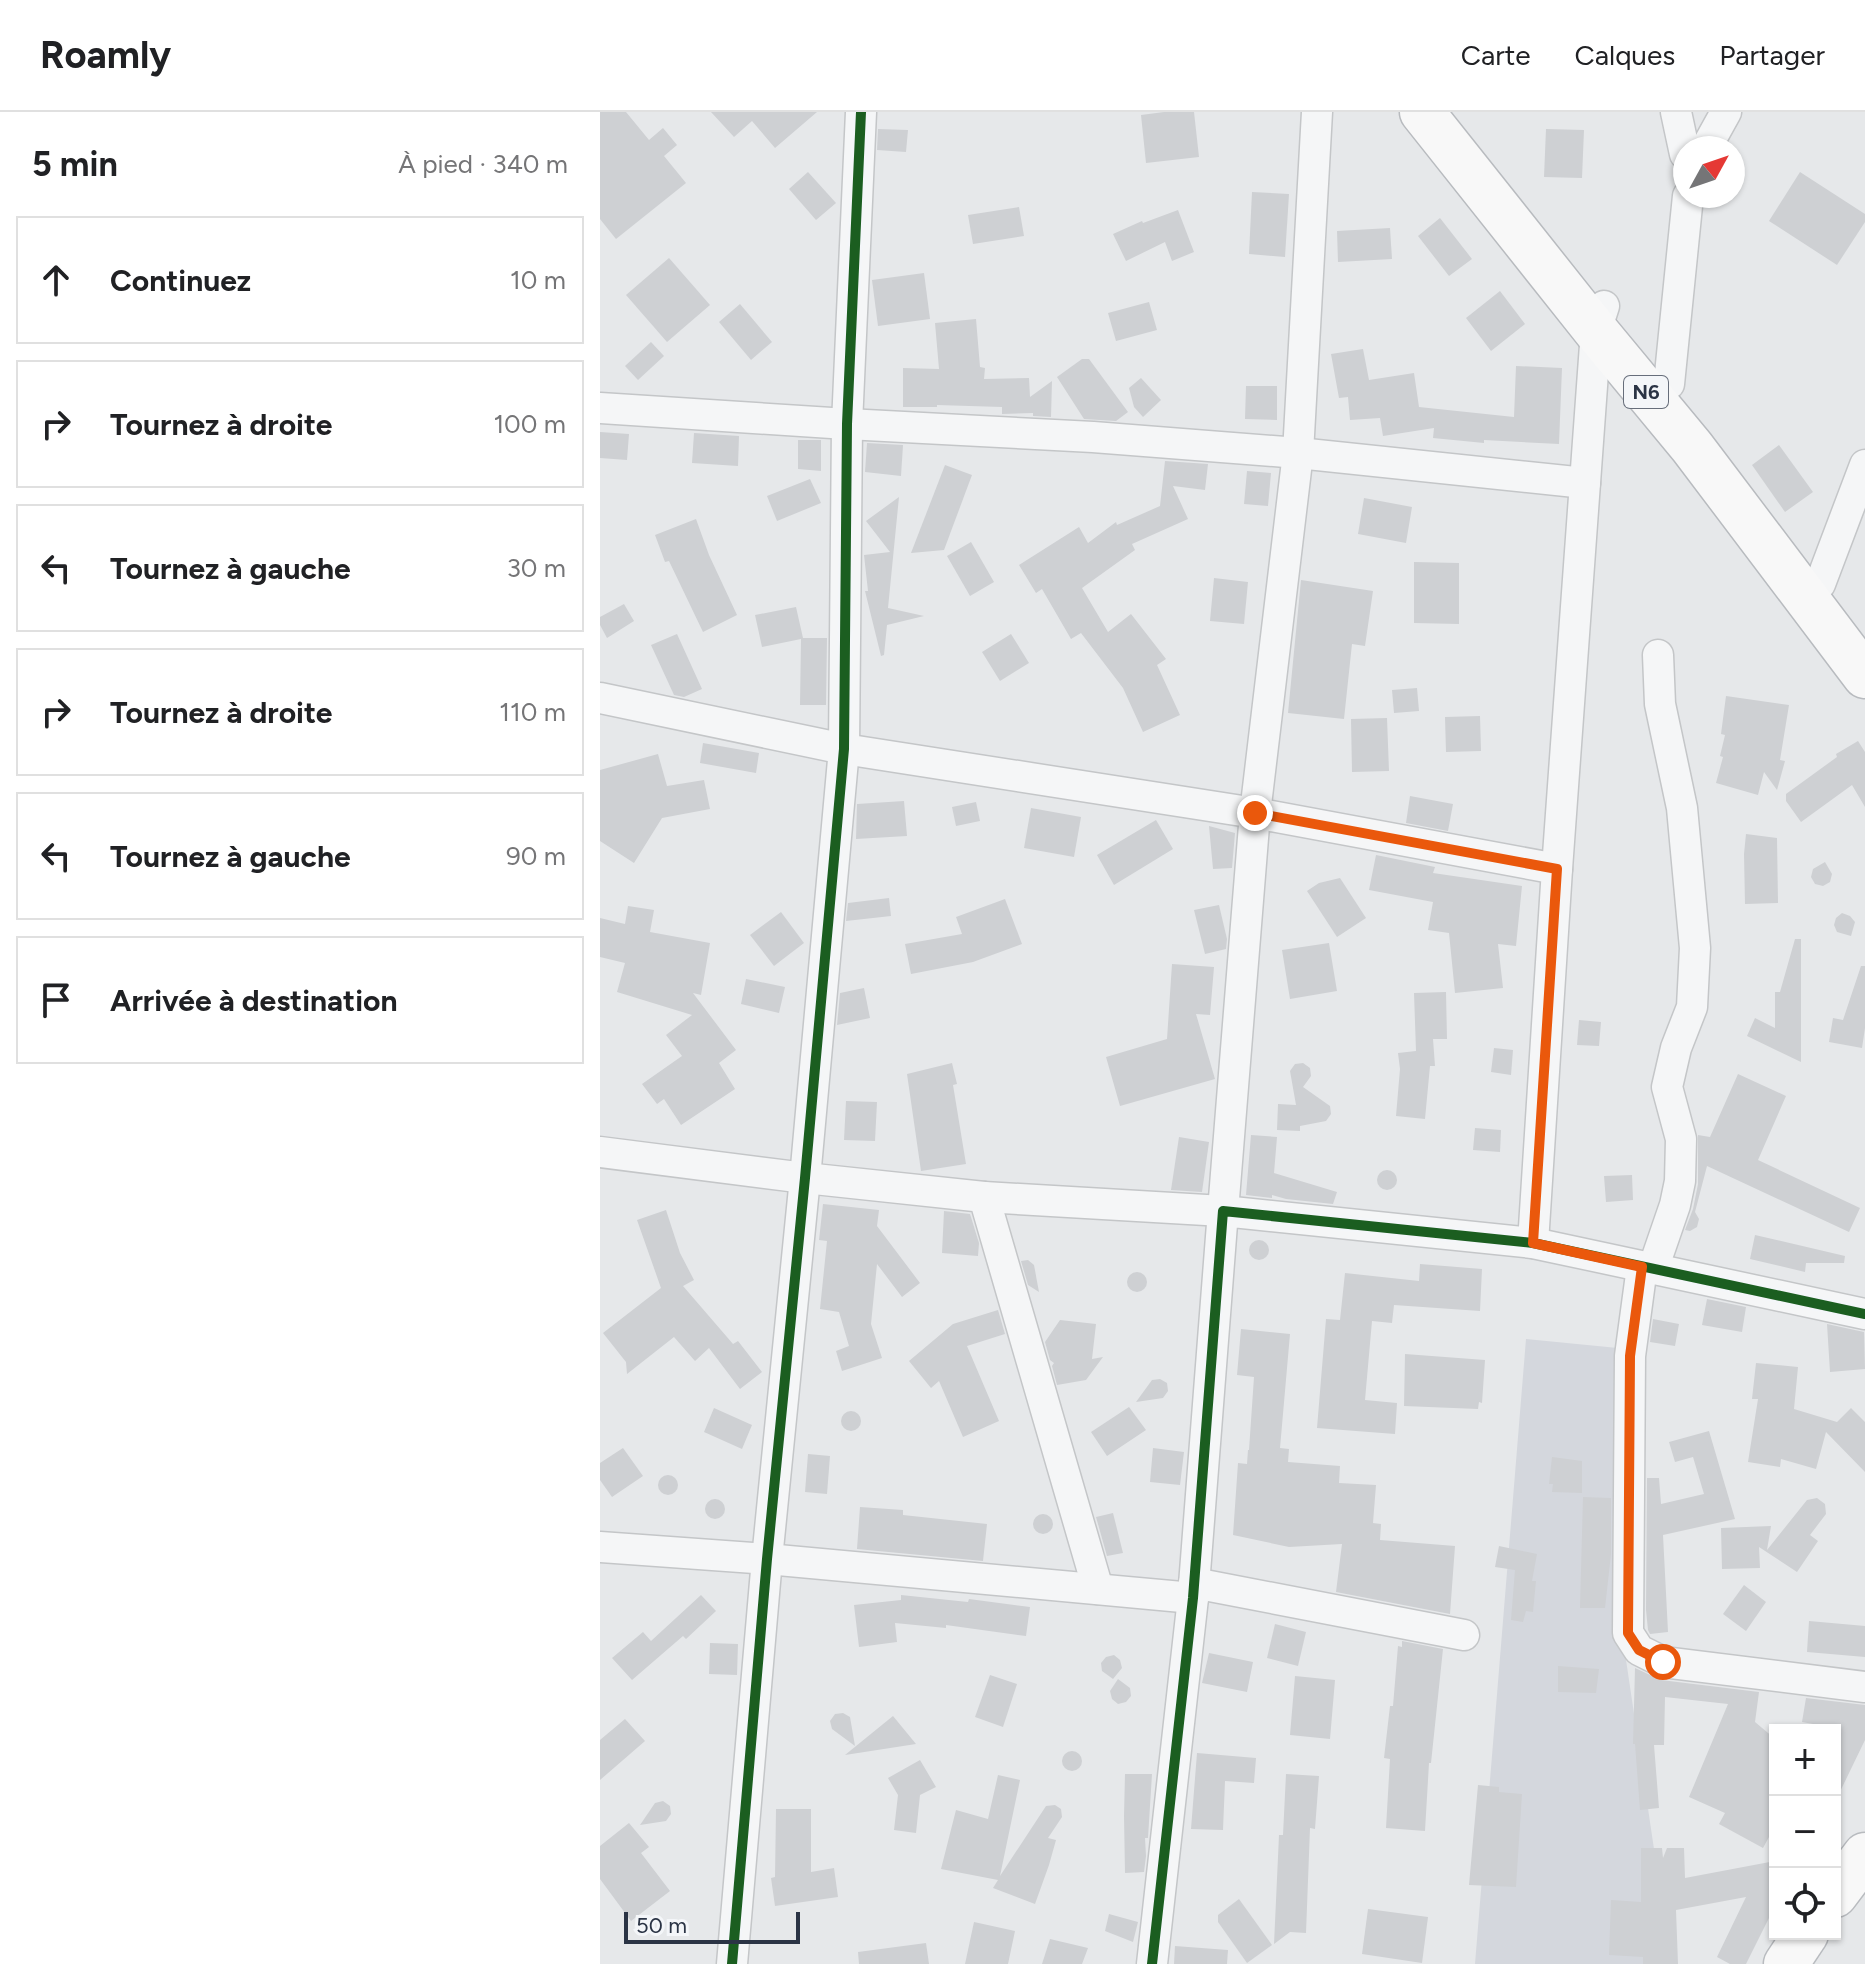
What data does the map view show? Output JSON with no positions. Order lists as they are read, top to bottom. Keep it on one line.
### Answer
{"streets":{"highway":["N6"]},"scale_bar":"50 m","north":"top right","page":{"header":"Roamly","nav":["Carte","Calques","Partager"],"heading":["5 min","À pied · 340 m"],"list":[["Continuez","10 m"],["Tournez à droite","100 m"],["Tournez à gauche","30 m"],["Tournez à droite","110 m"],["Tournez à gauche","90 m"],"Arrivée à destination"],"map_buttons":["+","−"],"scale":"50 m"}}
